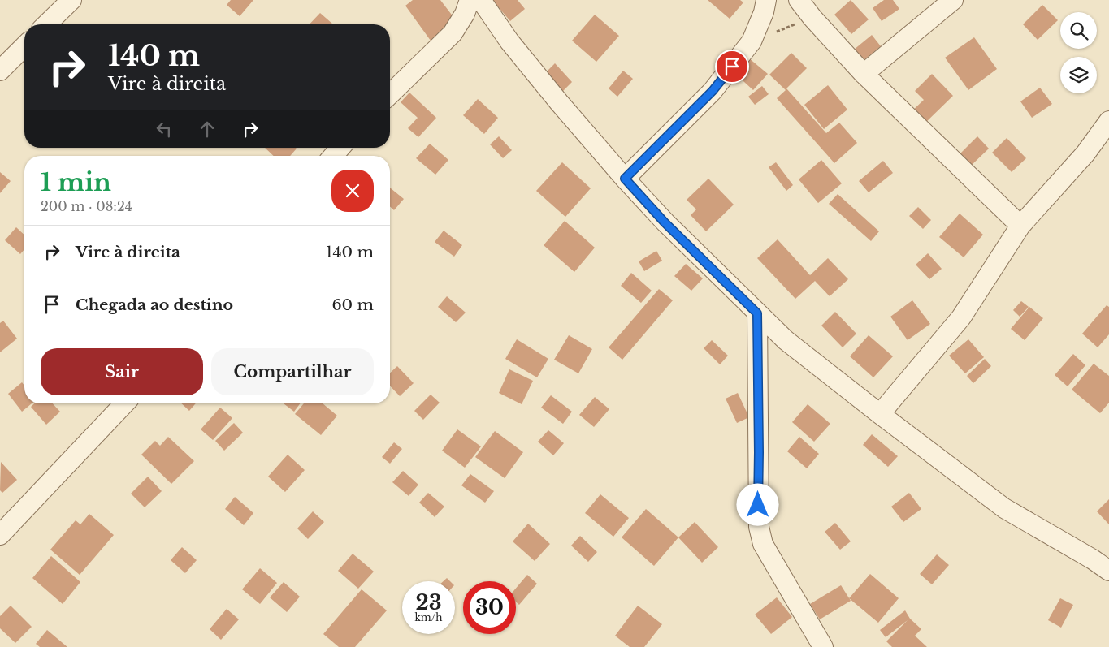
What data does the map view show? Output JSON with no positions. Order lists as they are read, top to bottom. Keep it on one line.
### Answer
{"page":{"turn":["140 m","Vire à direita"],"heading":["1 min","200 m · 08:24"],"list":[{"name":"Vire à direita","value":"140 m"},{"name":"Chegada ao destino","value":"60 m"}],"buttons":["Sair","Compartilhar"],"speed":"23 km/h","limit":"30"}}
